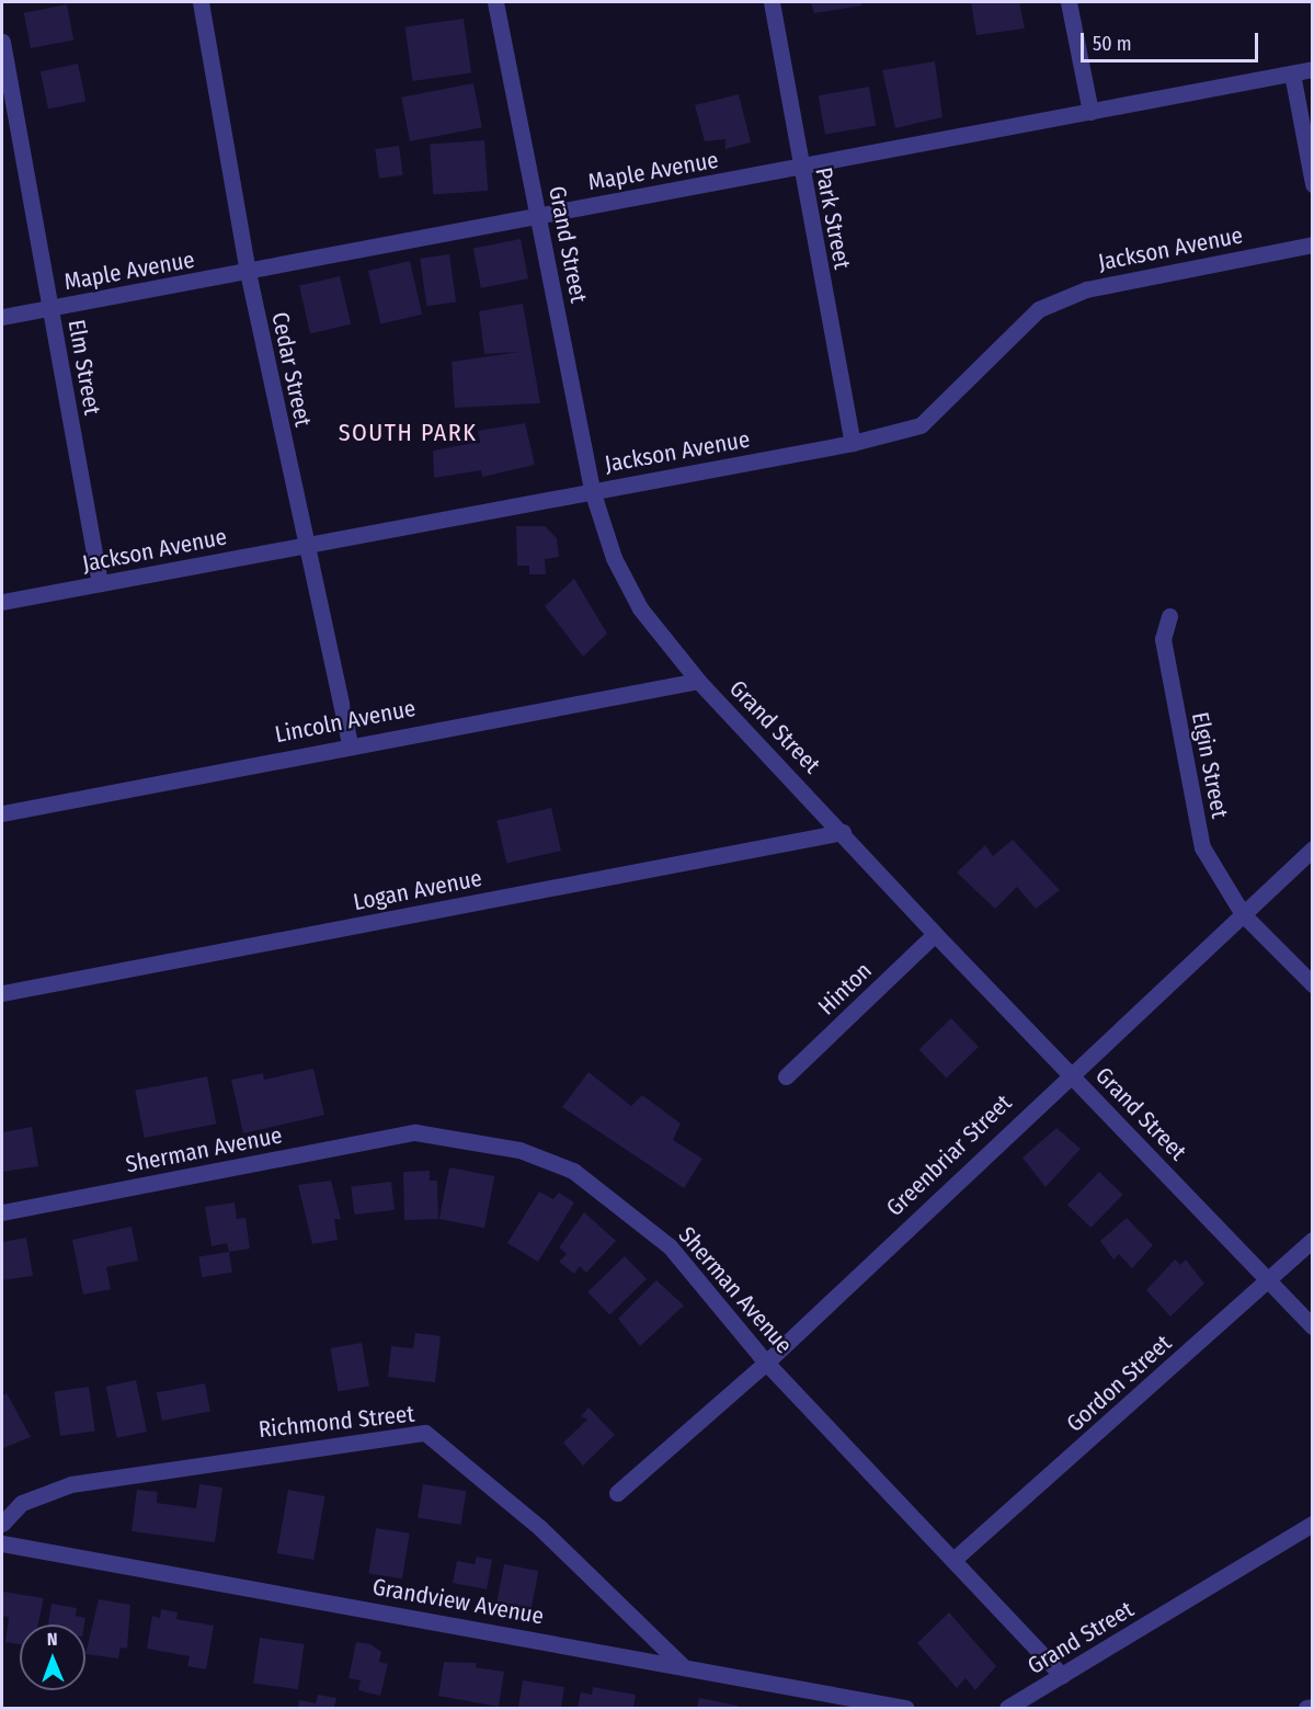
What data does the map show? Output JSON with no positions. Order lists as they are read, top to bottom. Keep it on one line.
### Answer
{"streets":{"street":["Maple Avenue","Park Street","Grand Street","Jackson Avenue","Elm Street","Cedar Street","Lincoln Avenue","Elgin Street","Logan Avenue","Hinton","Sherman Avenue","Greenbriar Street","Gordon Street","Richmond Street","Grandview Avenue"]},"crossings":[["Maple Avenue","Park Street"],["Maple Avenue","Grand Street"],["Maple Avenue","Elm Street"],["Maple Avenue","Cedar Street"],["Park Street","Jackson Avenue"],["Grand Street","Jackson Avenue"],["Grand Street","Lincoln Avenue"],["Grand Street","Logan Avenue"],["Grand Street","Hinton"],["Grand Street","Sherman Avenue"],["Grand Street","Greenbriar Street"],["Grand Street","Gordon Street"],["Jackson Avenue","Elm Street"],["Jackson Avenue","Cedar Street"],["Cedar Street","Lincoln Avenue"],["Elgin Street","Greenbriar Street"],["Sherman Avenue","Greenbriar Street"],["Sherman Avenue","Gordon Street"],["Richmond Street","Grandview Avenue"]],"districts":["SOUTH PARK"],"scale_bar":"50 m","north":"top"}
